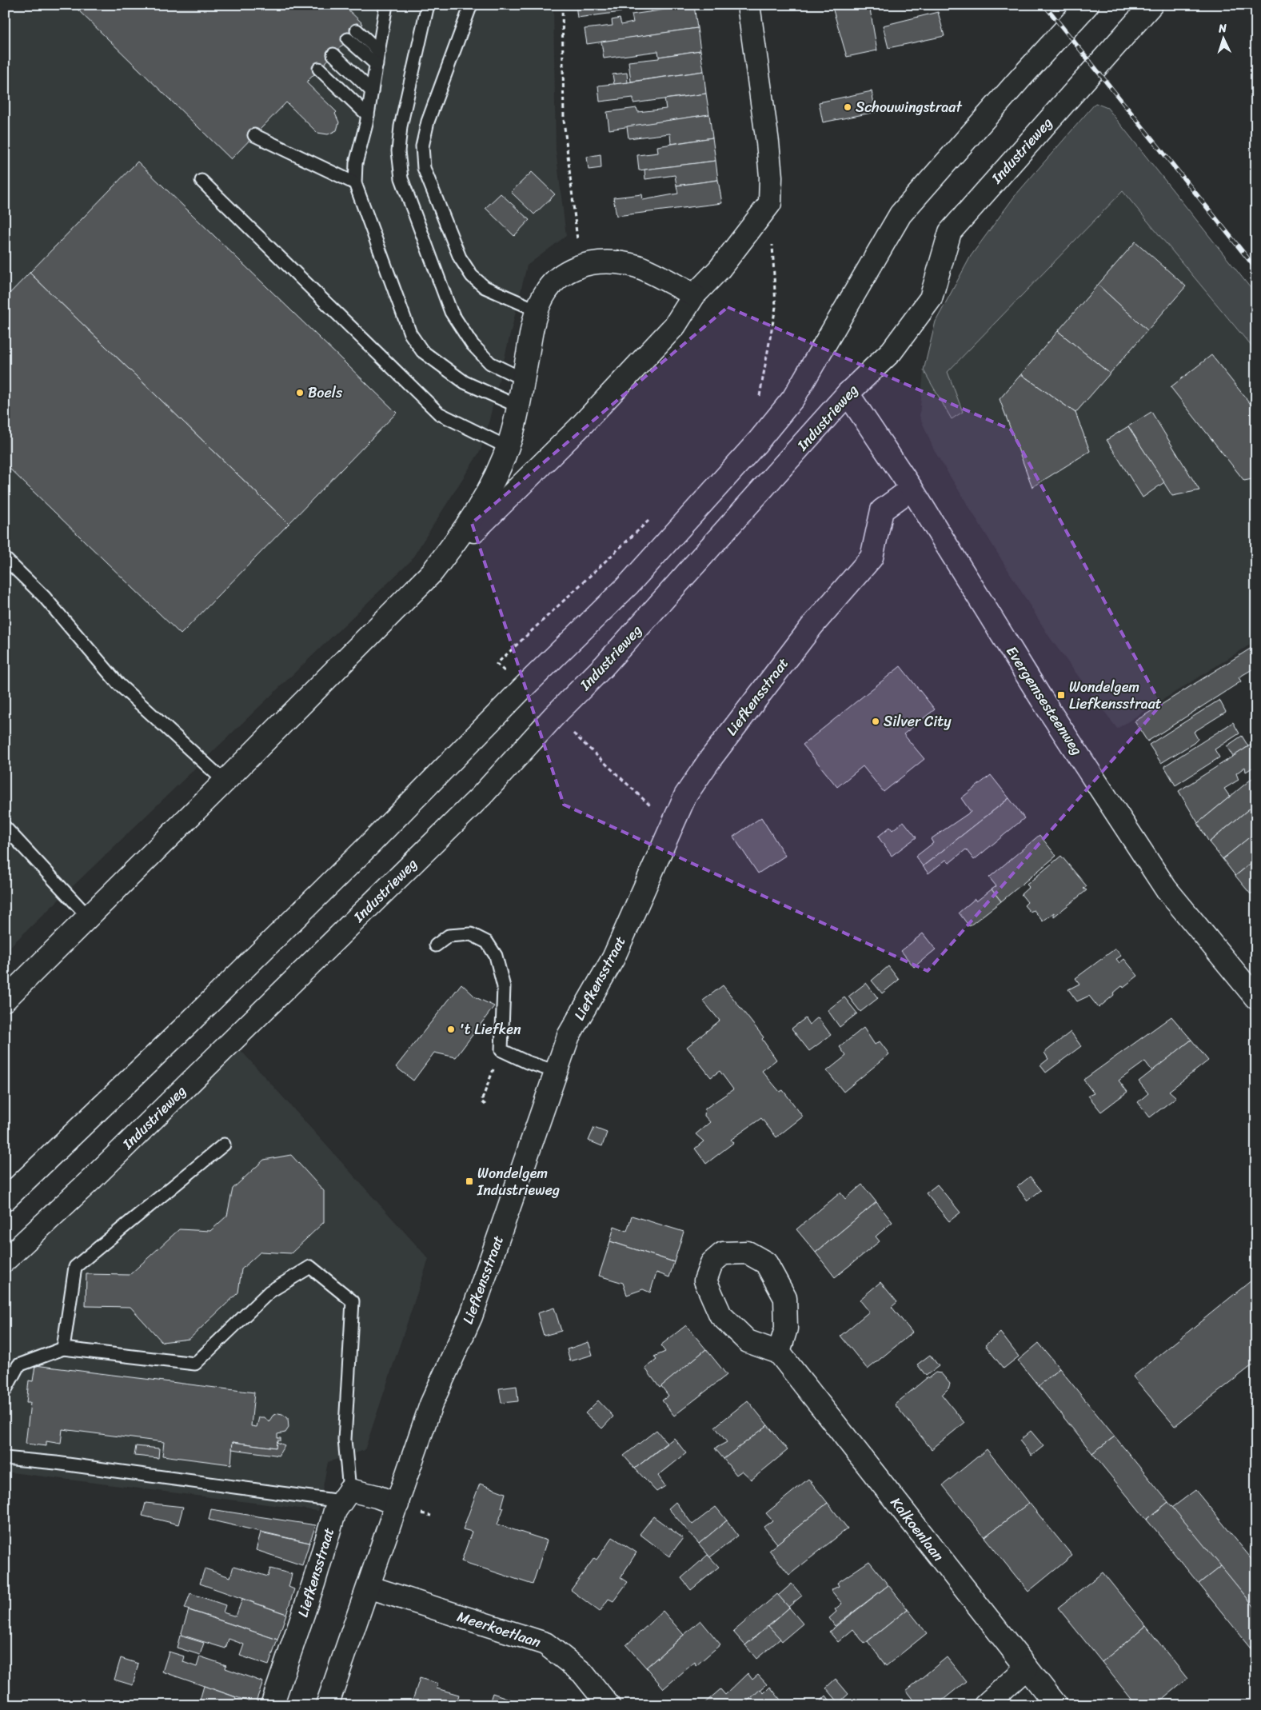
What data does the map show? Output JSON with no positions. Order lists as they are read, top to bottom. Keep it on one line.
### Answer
{"streets":{"main road":["Industrieweg","Liefkensstraat","Evergemsesteenweg","Kalkoenlaan","Meerkoetlaan"]},"crossings":[["Industrieweg","Evergemsesteenweg"],["Liefkensstraat","Evergemsesteenweg"],["Liefkensstraat","Meerkoetlaan"]],"places":{"other":["Schouwingstraat","Boels","Silver City","'t Liefken"],"transit":["Wondelgem Liefkensstraat","Wondelgem Industrieweg"]},"north":"top"}
